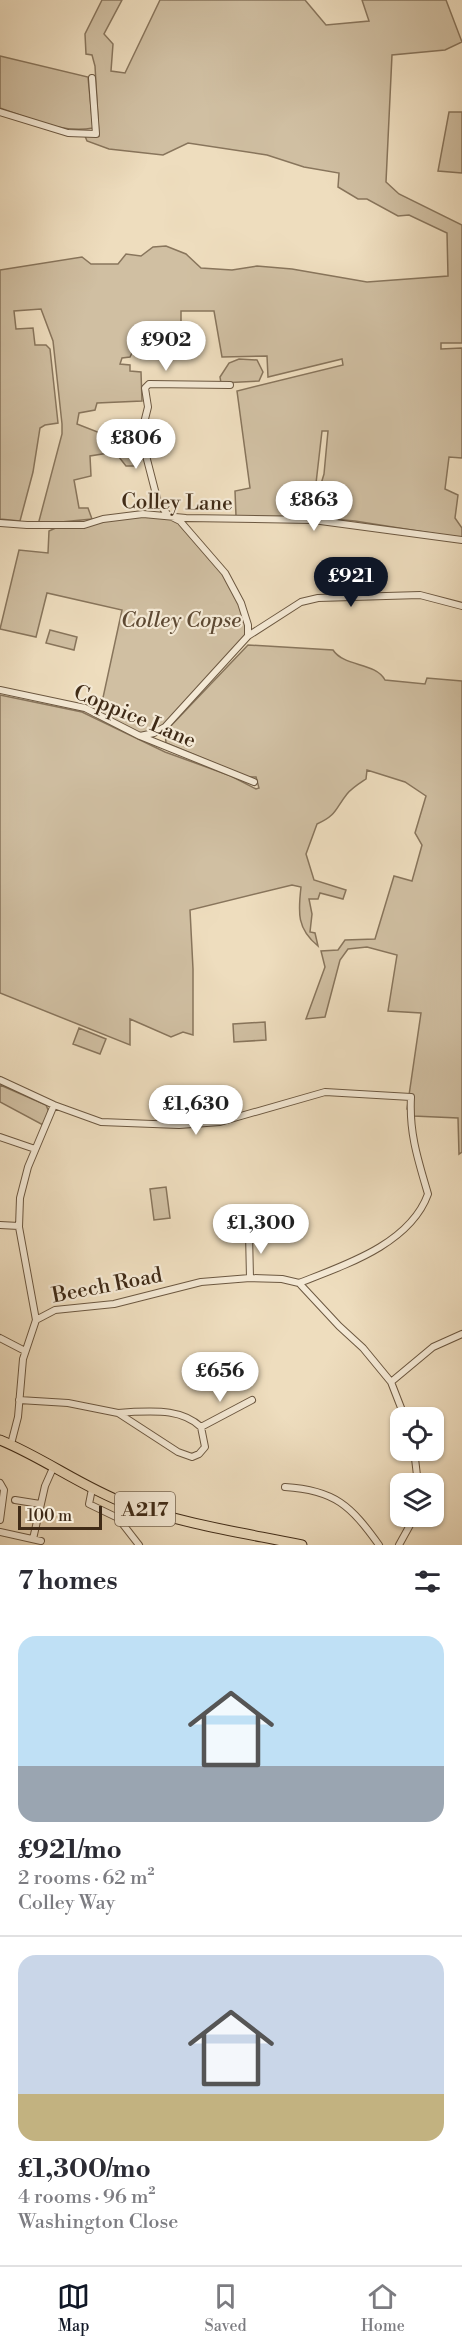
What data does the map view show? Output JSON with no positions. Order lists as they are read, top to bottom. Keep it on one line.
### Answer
{"streets":{"main road":["A217"],"street":["Colley Lane","Coppice Lane","Beech Road"]},"parks":["Colley Copse"],"scale_bar":"100 m","page":{"price":["£902","£806","£863","£921","£1,630","£1,300","£656"],"scale":"100 m","heading":"7 homes","list":[{"name":"£921/mo","note":"2 rooms · 62 m² · Colley Way"},{"name":"£1,300/mo","note":"4 rooms · 96 m² · Washington Close"}],"tabs":["Map","Saved","Home"]}}
